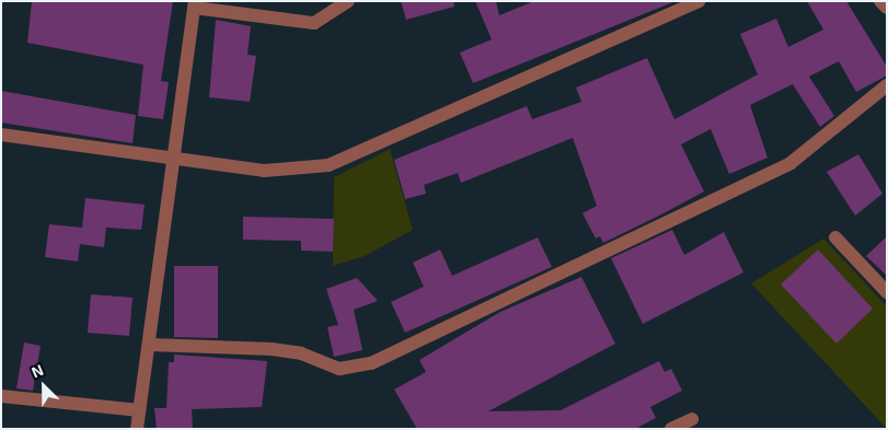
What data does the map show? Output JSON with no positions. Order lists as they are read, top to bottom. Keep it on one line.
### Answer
{"north":"top left"}
